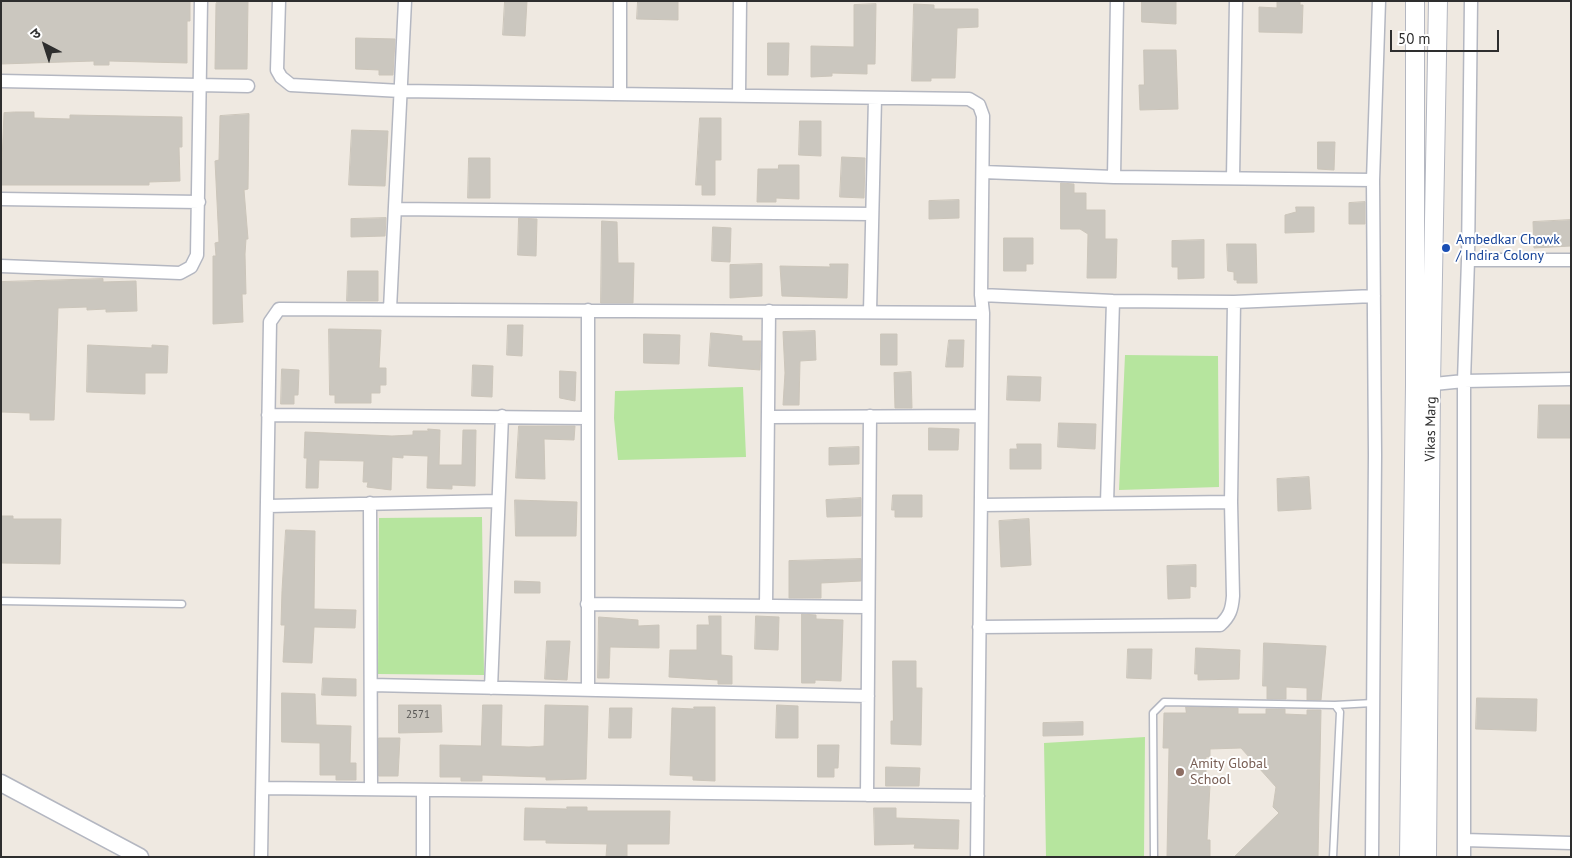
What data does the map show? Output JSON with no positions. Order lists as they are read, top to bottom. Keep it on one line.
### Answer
{"streets":{"main road":["Vikas Marg"]},"places":["Ambedkar Chowk / Indira Colony","Amity Global School"],"house_numbers":["2571"],"scale_bar":"50 m","north":"top left"}
